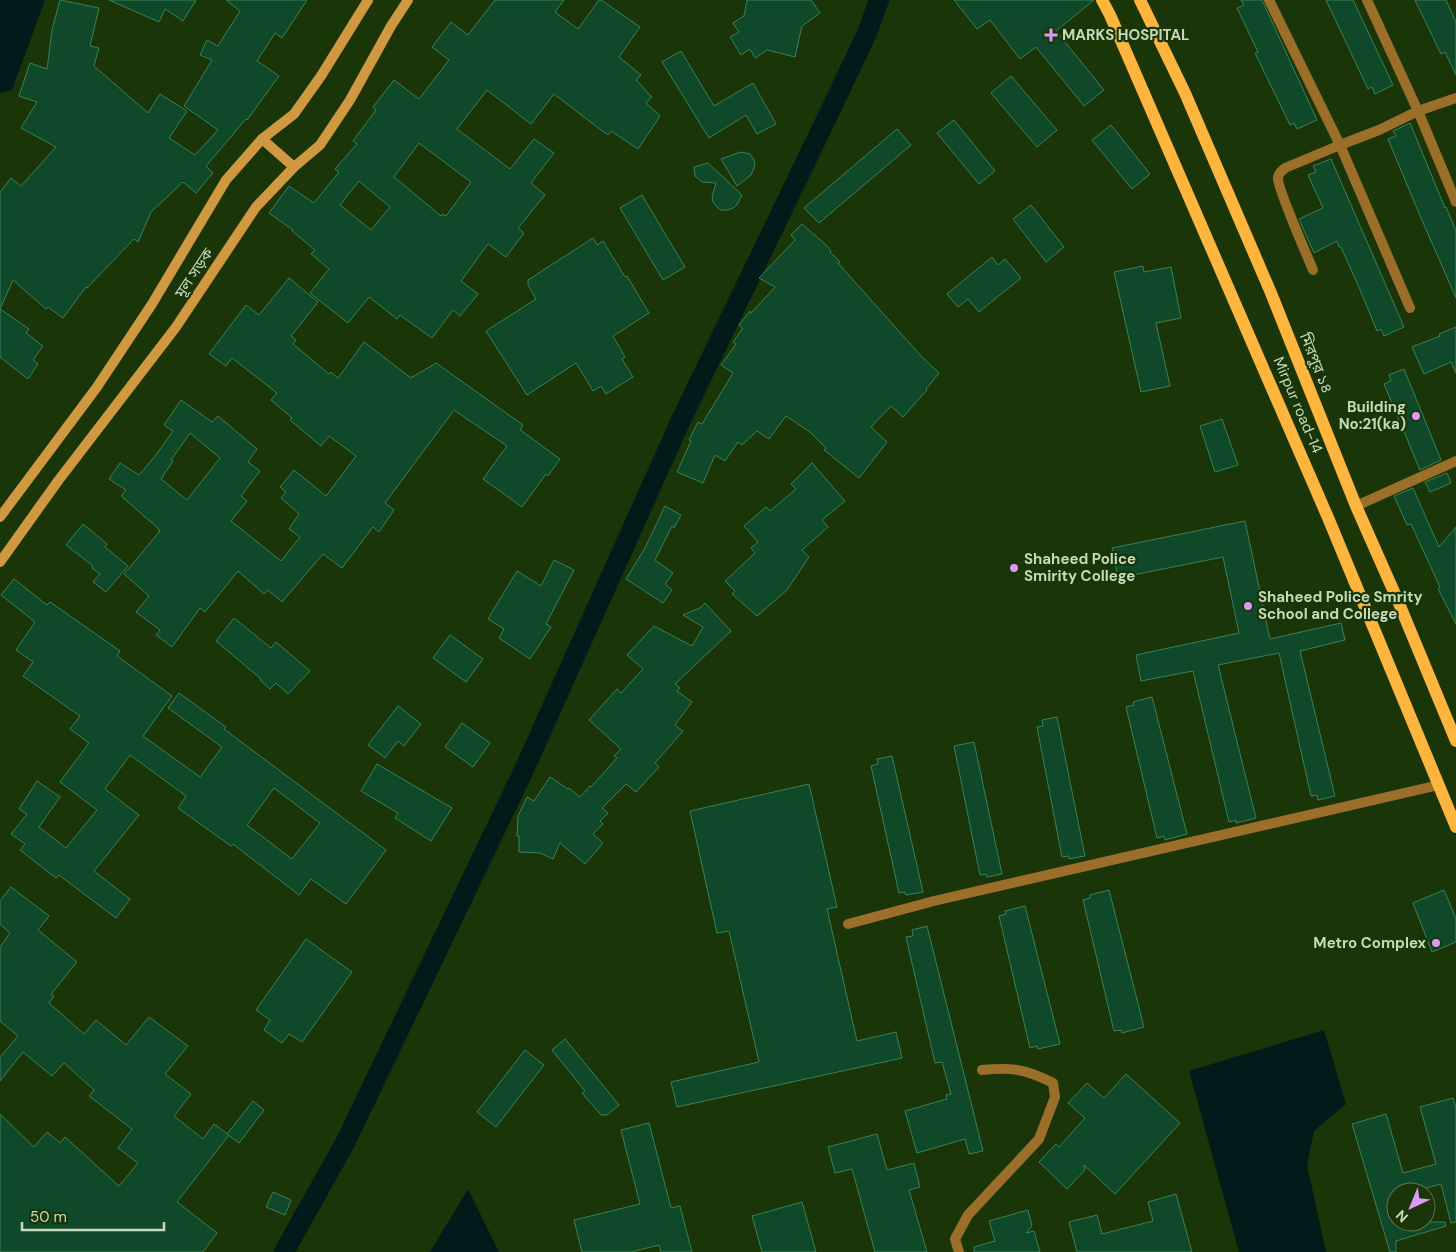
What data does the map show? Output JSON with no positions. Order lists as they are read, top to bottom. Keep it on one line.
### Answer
{"streets":{"main road":["মিরপুর ১৪","Mirpur road-14"],"street":["মূল সড়ক"]},"places":{"health":["MARKS HOSPITAL"],"other":["Building No:21(ka)","Shaheed Police Smirity College","Shaheed Police Smrity School and College","Metro Complex"]},"scale_bar":"50 m","north":"bottom left"}
